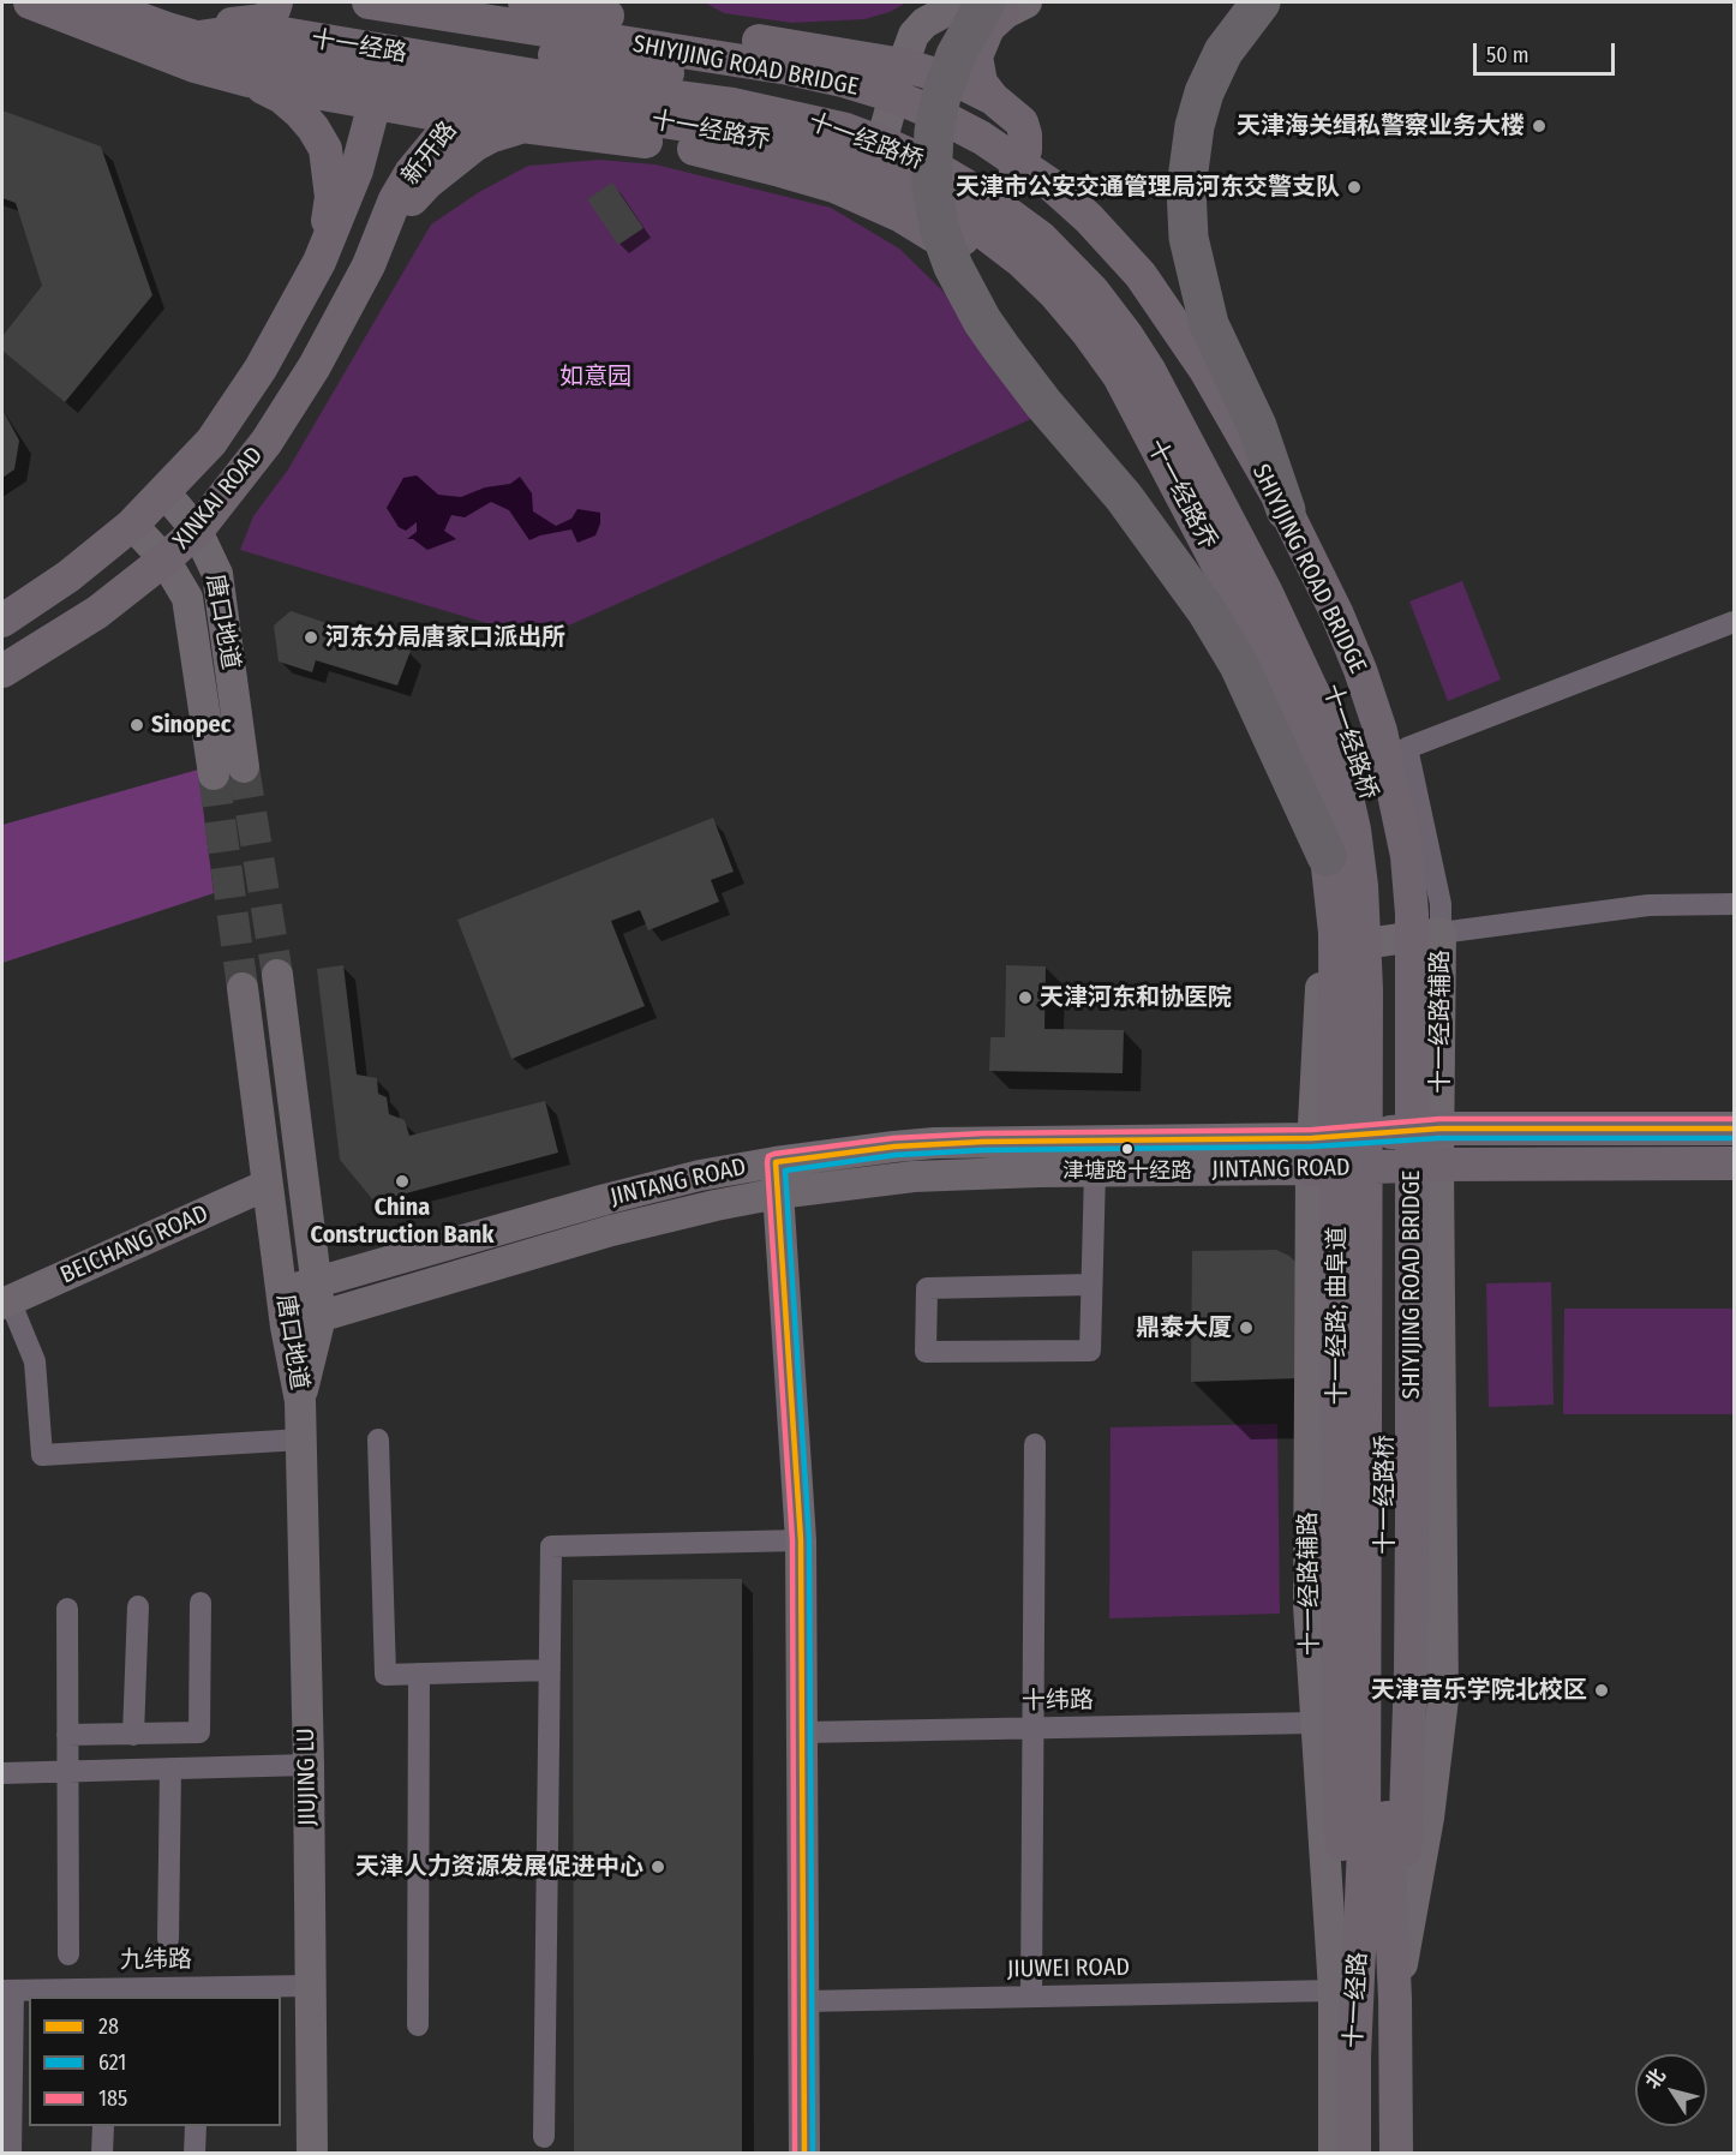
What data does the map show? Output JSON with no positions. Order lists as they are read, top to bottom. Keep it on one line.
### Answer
{"streets":{"main road":["十一经路","SHIYIJING ROAD BRIDGE","十一经路乔","十一经路桥","新开路","XINKAI ROAD","唐口地道","十一经路辅路","JINTANG ROAD","BEICHANG ROAD","十一经路; 曲阜道","JIUJING LU"],"street":["十纬路","九纬路","JIUWEI ROAD"]},"crossings":[["十一经路","SHIYIJING ROAD BRIDGE"],["十一经路","十一经路桥"],["十一经路","新开路"],["十一经路","十一经路辅路"],["十一经路","十一经路; 曲阜道"],["SHIYIJING ROAD BRIDGE","十一经路辅路"],["十一经路乔","十一经路; 曲阜道"],["十一经路桥","新开路"],["新开路","XINKAI ROAD"],["XINKAI ROAD","唐口地道"],["唐口地道","JINTANG ROAD"],["唐口地道","BEICHANG ROAD"],["唐口地道","JIUJING LU"],["十一经路辅路","JINTANG ROAD"],["十一经路辅路","十纬路"],["十一经路辅路","JIUWEI ROAD"],["JIUJING LU","九纬路"]],"parks":["如意园"],"places":["天津海关缉私警察业务大楼","天津市公安交通管理局河东交警支队","河东分局唐家口派出所","Sinopec","天津河东和协医院","津塘路十经路","China Construction Bank","鼎泰大厦","天津音乐学院北校区","天津人力资源发展促进中心"],"lines":["transit line 185","transit line 28","transit line 621"],"legend":["28","621","185"],"scale_bar":"50 m","north":"top left"}
